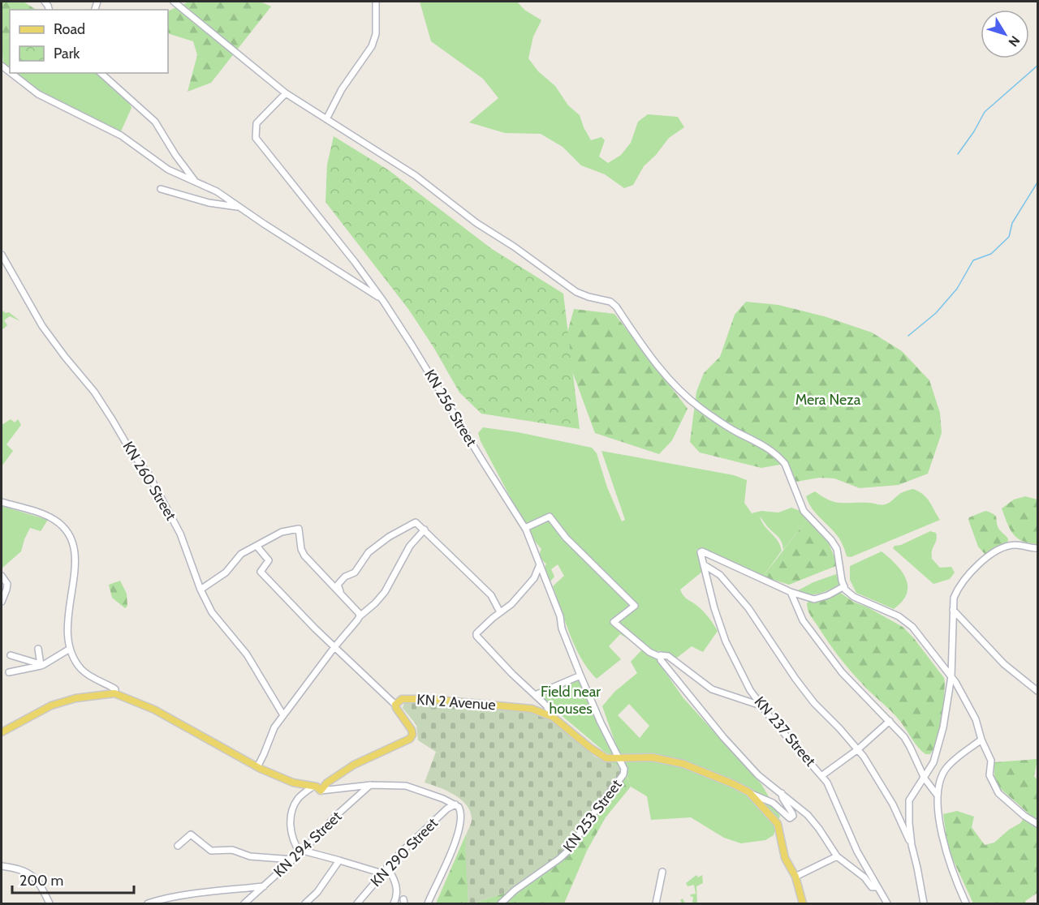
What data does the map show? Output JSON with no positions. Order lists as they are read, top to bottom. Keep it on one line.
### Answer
{"streets":{"main road":["KN 2 Avenue"],"street":["KN 256 Street","KN 260 Street","KN 237 Street","KN 253 Street","KN 294 Street","KN 290 Street"]},"crossings":[["KN 256 Street","KN 2 Avenue"],["KN 256 Street","KN 253 Street"],["KN 2 Avenue","KN 253 Street"]],"parks":["Mera Neza","Field near houses"],"legend":["Road","Park"],"scale_bar":"200 m","north":"bottom right"}
